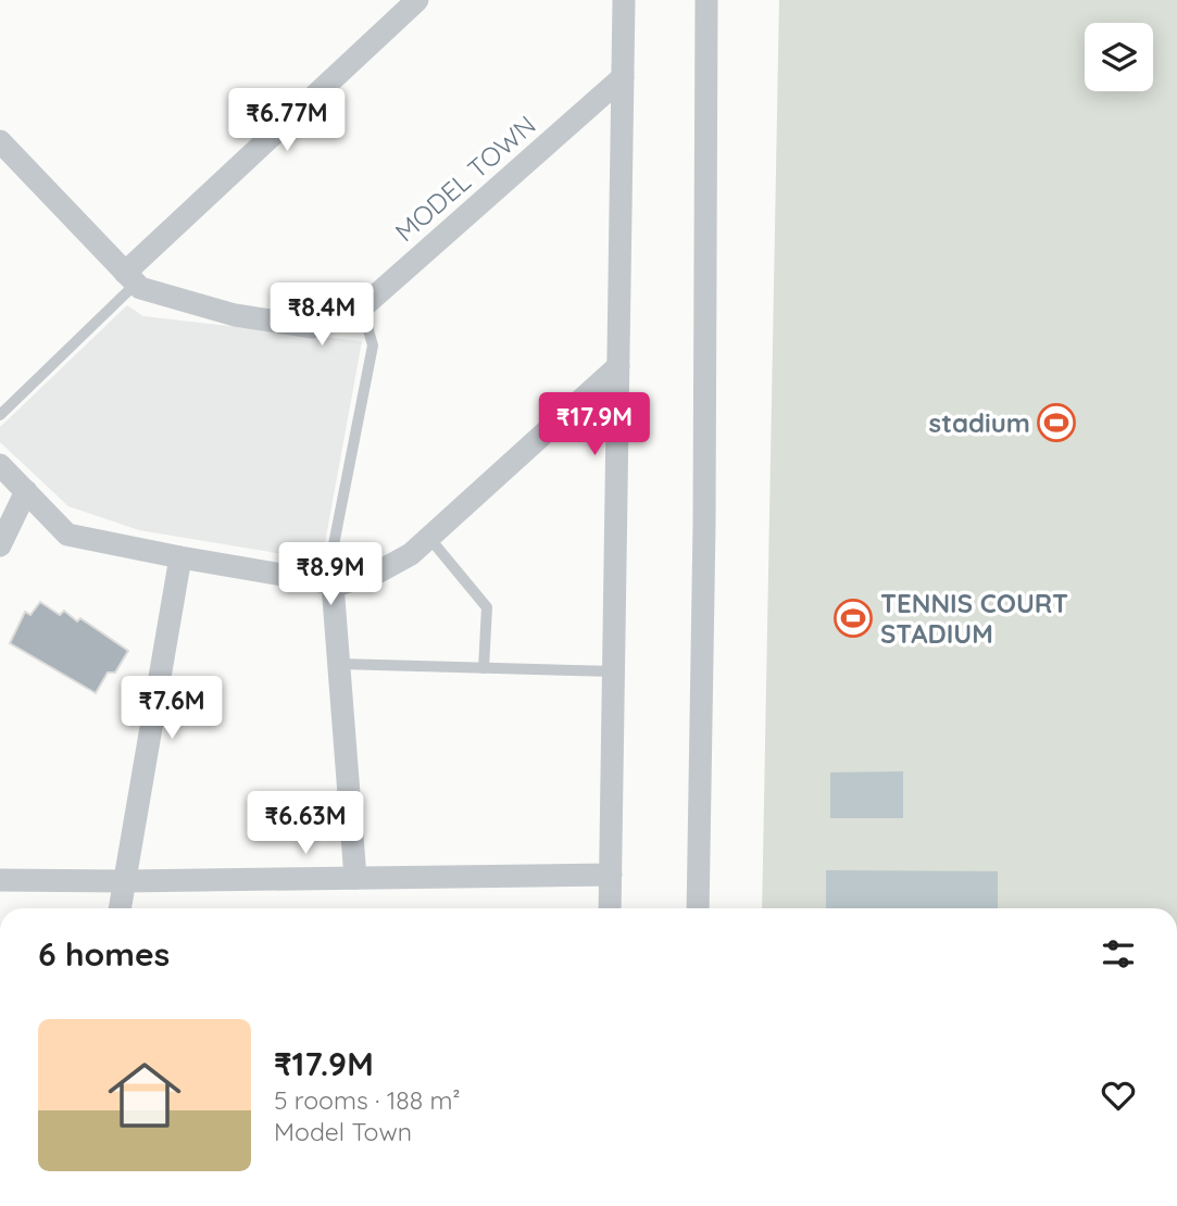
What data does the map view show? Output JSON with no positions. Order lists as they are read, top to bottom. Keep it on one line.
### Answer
{"streets":{"street":["MODEL TOWN"]},"places":{"sports":["stadium","TENNIS COURT STADIUM"]},"page":{"price":["₹6.77M","₹8.4M","₹17.9M","₹8.9M","₹7.6M","₹6.63M"],"heading":"6 homes","list":[{"name":"₹17.9M","note":"5 rooms · 188 m² · Model Town"}]}}
